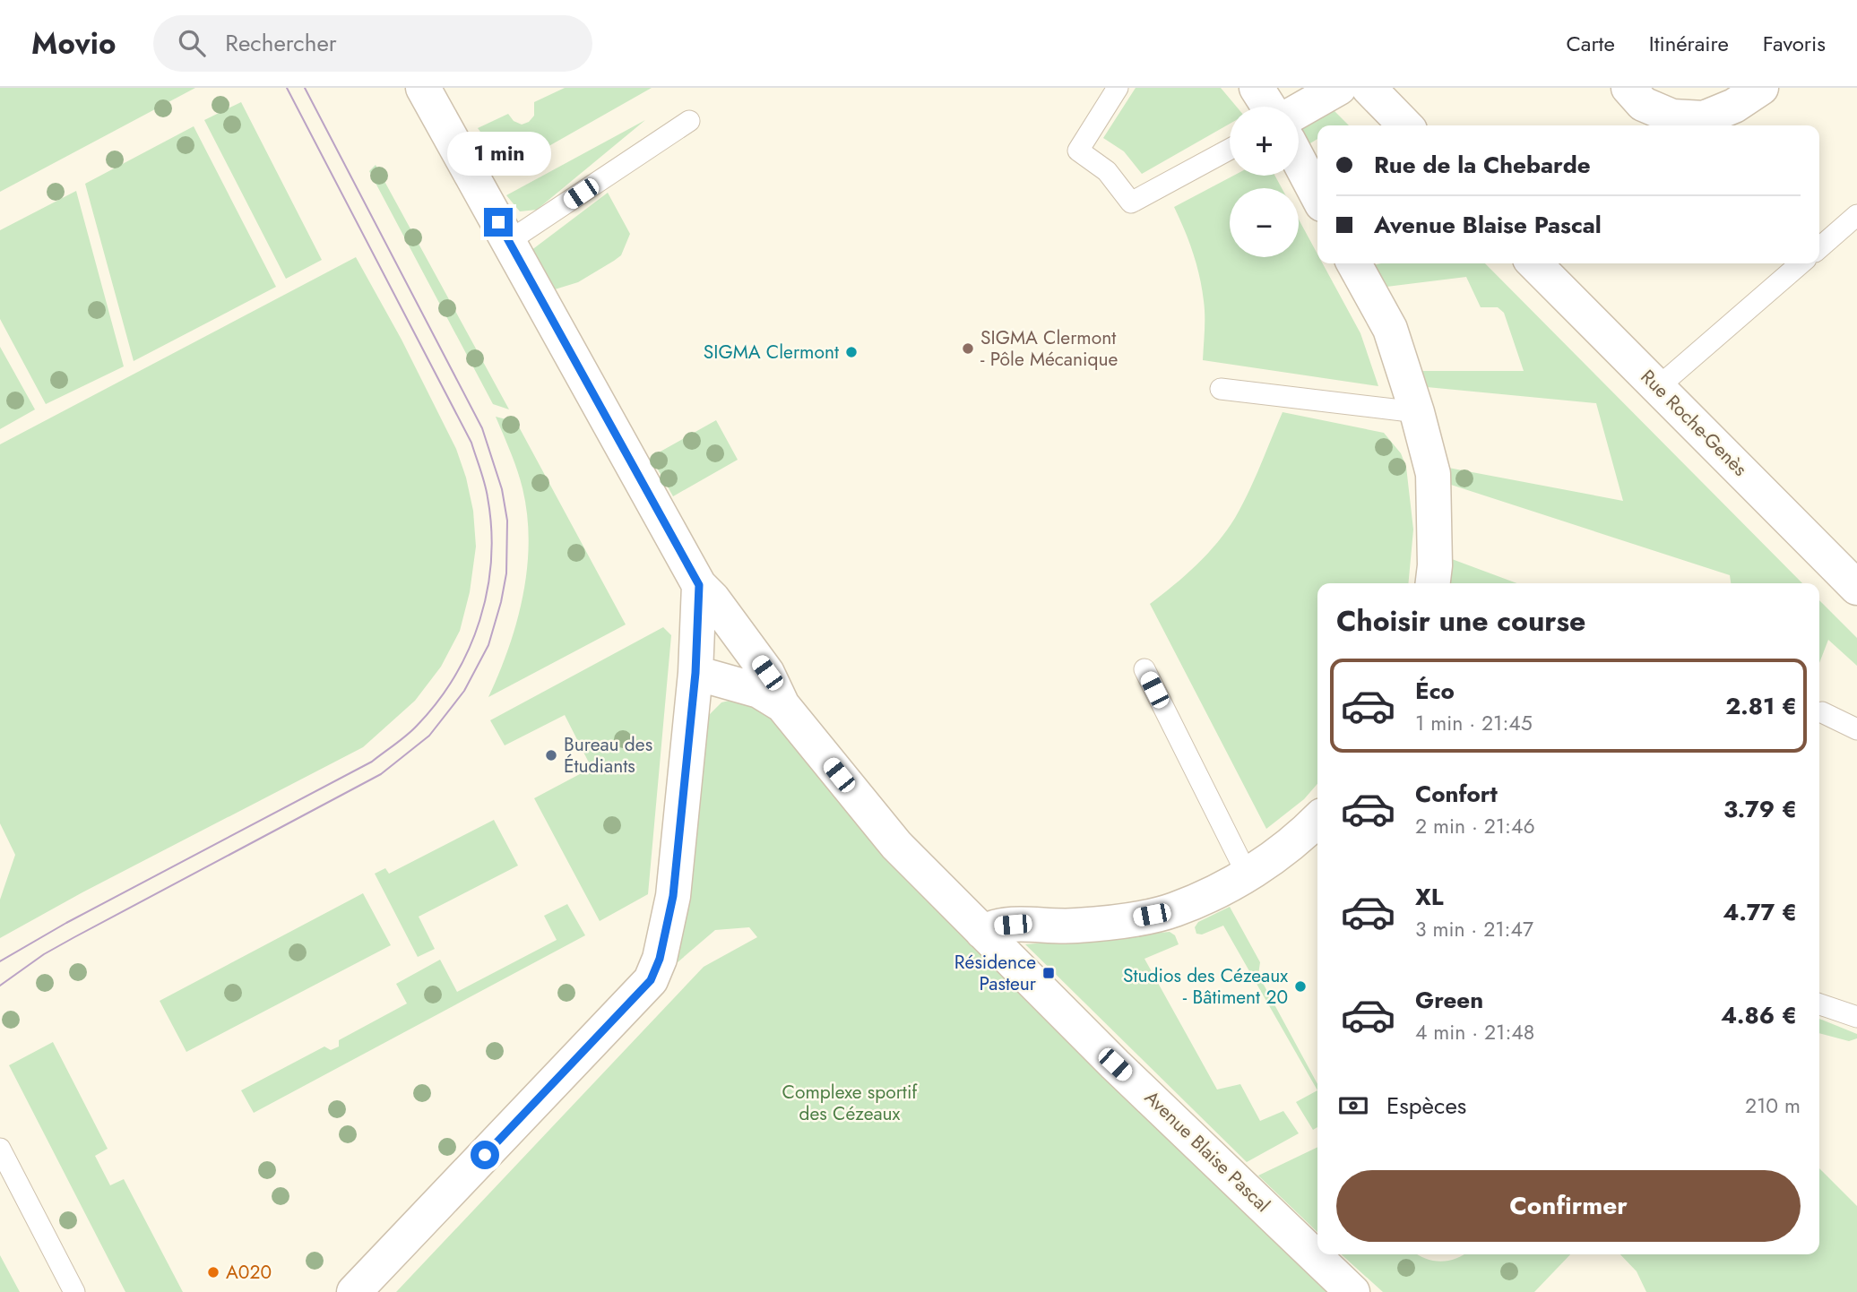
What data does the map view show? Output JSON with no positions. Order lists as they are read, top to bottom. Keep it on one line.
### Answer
{"streets":{"street":["Rue Roche-Genès","Avenue Blaise Pascal"]},"parks":["Complexe sportif des Cézeaux"],"places":{"other":["SIGMA Clermont - Pôle Mécanique","SIGMA Clermont","Bureau des Étudiants","Studios des Cézeaux - Bâtiment 20","A020"],"transit":["Résidence Pasteur"]},"page":{"header":"Movio","search":"Rechercher","nav":["Carte","Itinéraire","Favoris"],"map_buttons":["+","−"],"banner":["Rue de la Chebarde","Avenue Blaise Pascal"],"bubble":"1 min","heading":"Choisir une course","list":[{"name":"Éco","note":"1 min · 21:45","value":"2.81 €"},{"name":"Confort","note":"2 min · 21:46","value":"3.79 €"},{"name":"XL","note":"3 min · 21:47","value":"4.77 €"},{"name":"Green","note":"4 min · 21:48","value":"4.86 €"}],"pay":["Espèces","210 m"],"buttons":"Confirmer"}}
